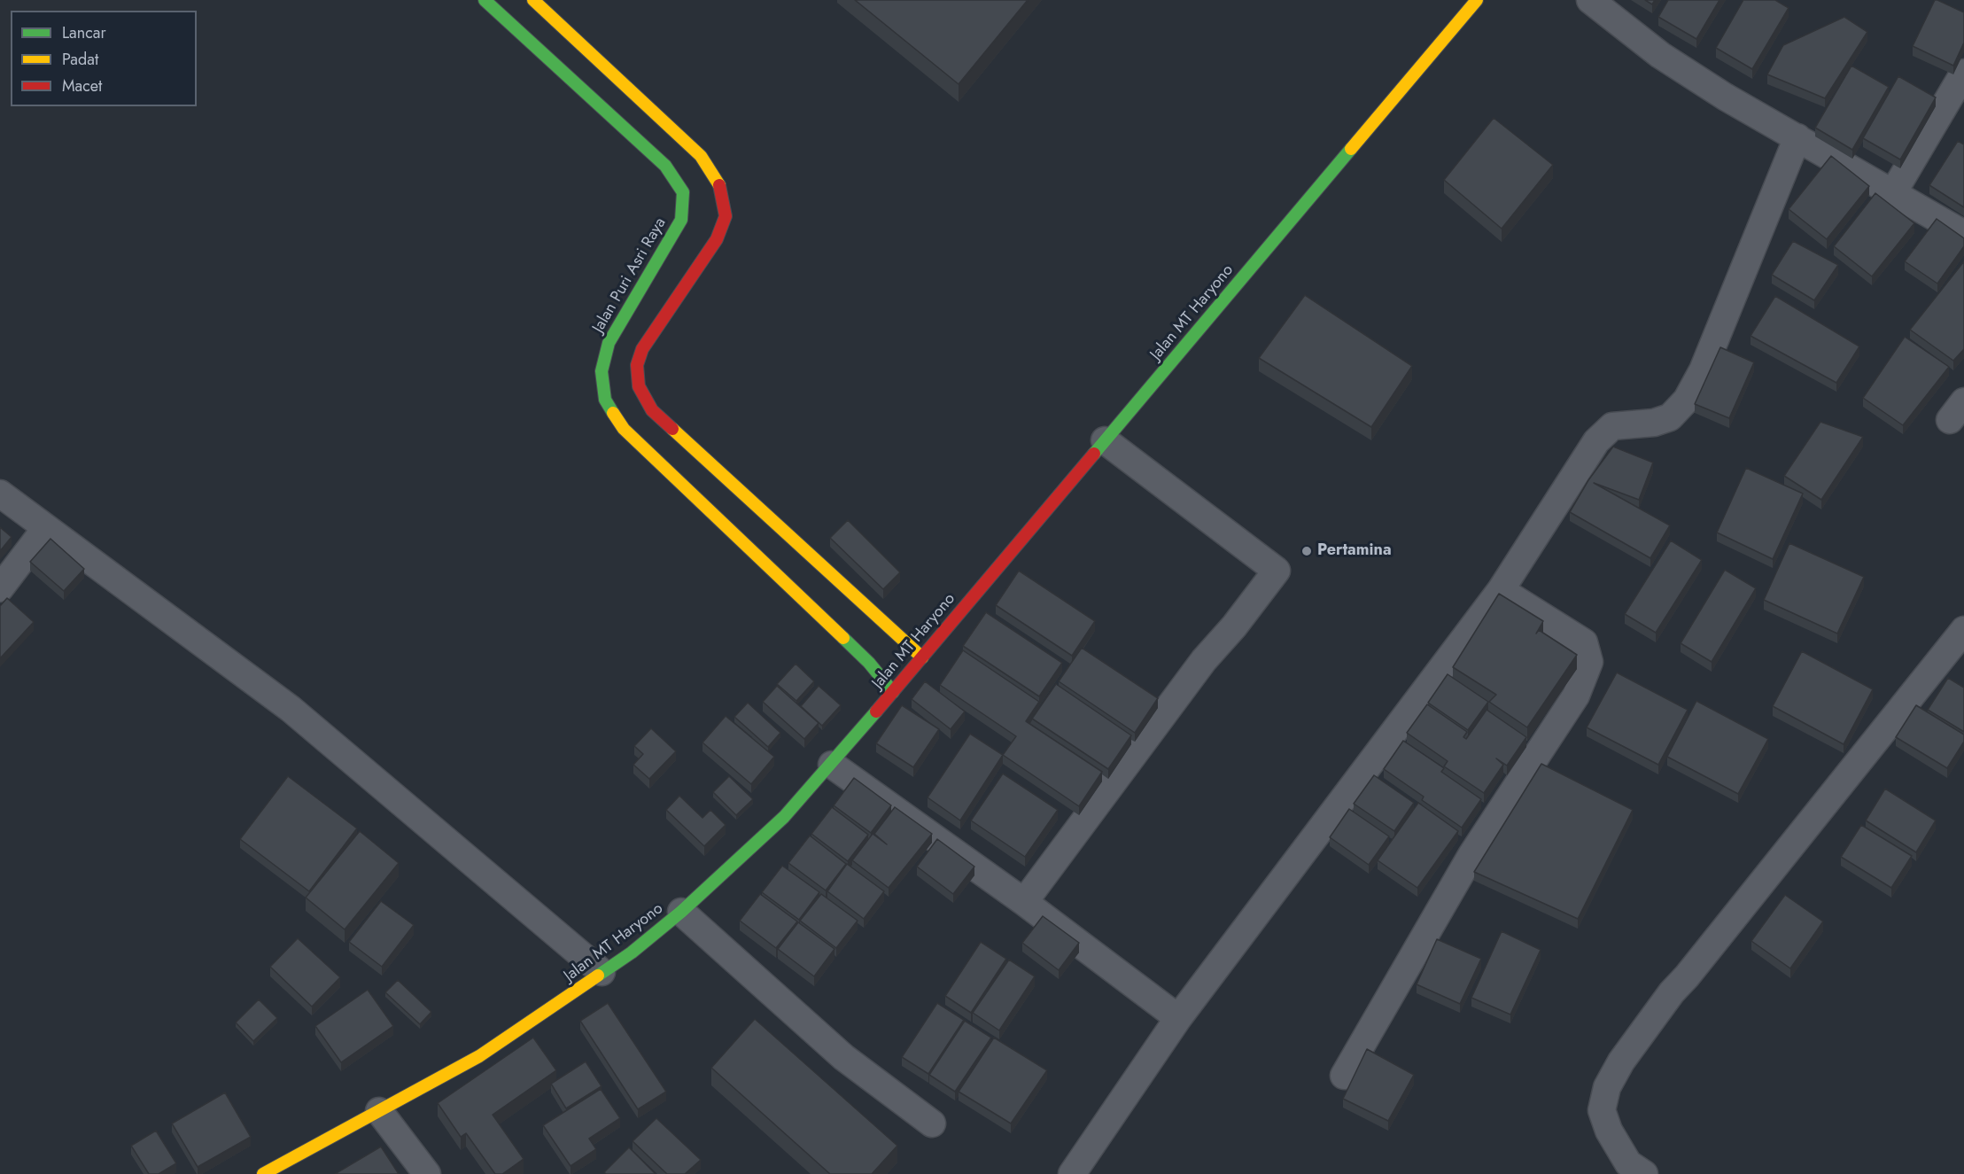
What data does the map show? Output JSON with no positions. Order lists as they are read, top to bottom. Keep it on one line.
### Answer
{"streets":{"street":["Jalan Puri Asri Raya","Jalan MT Haryono"]},"crossings":[["Jalan Puri Asri Raya","Jalan MT Haryono"]],"places":["Pertamina"],"legend":["Lancar","Padat","Macet"]}
